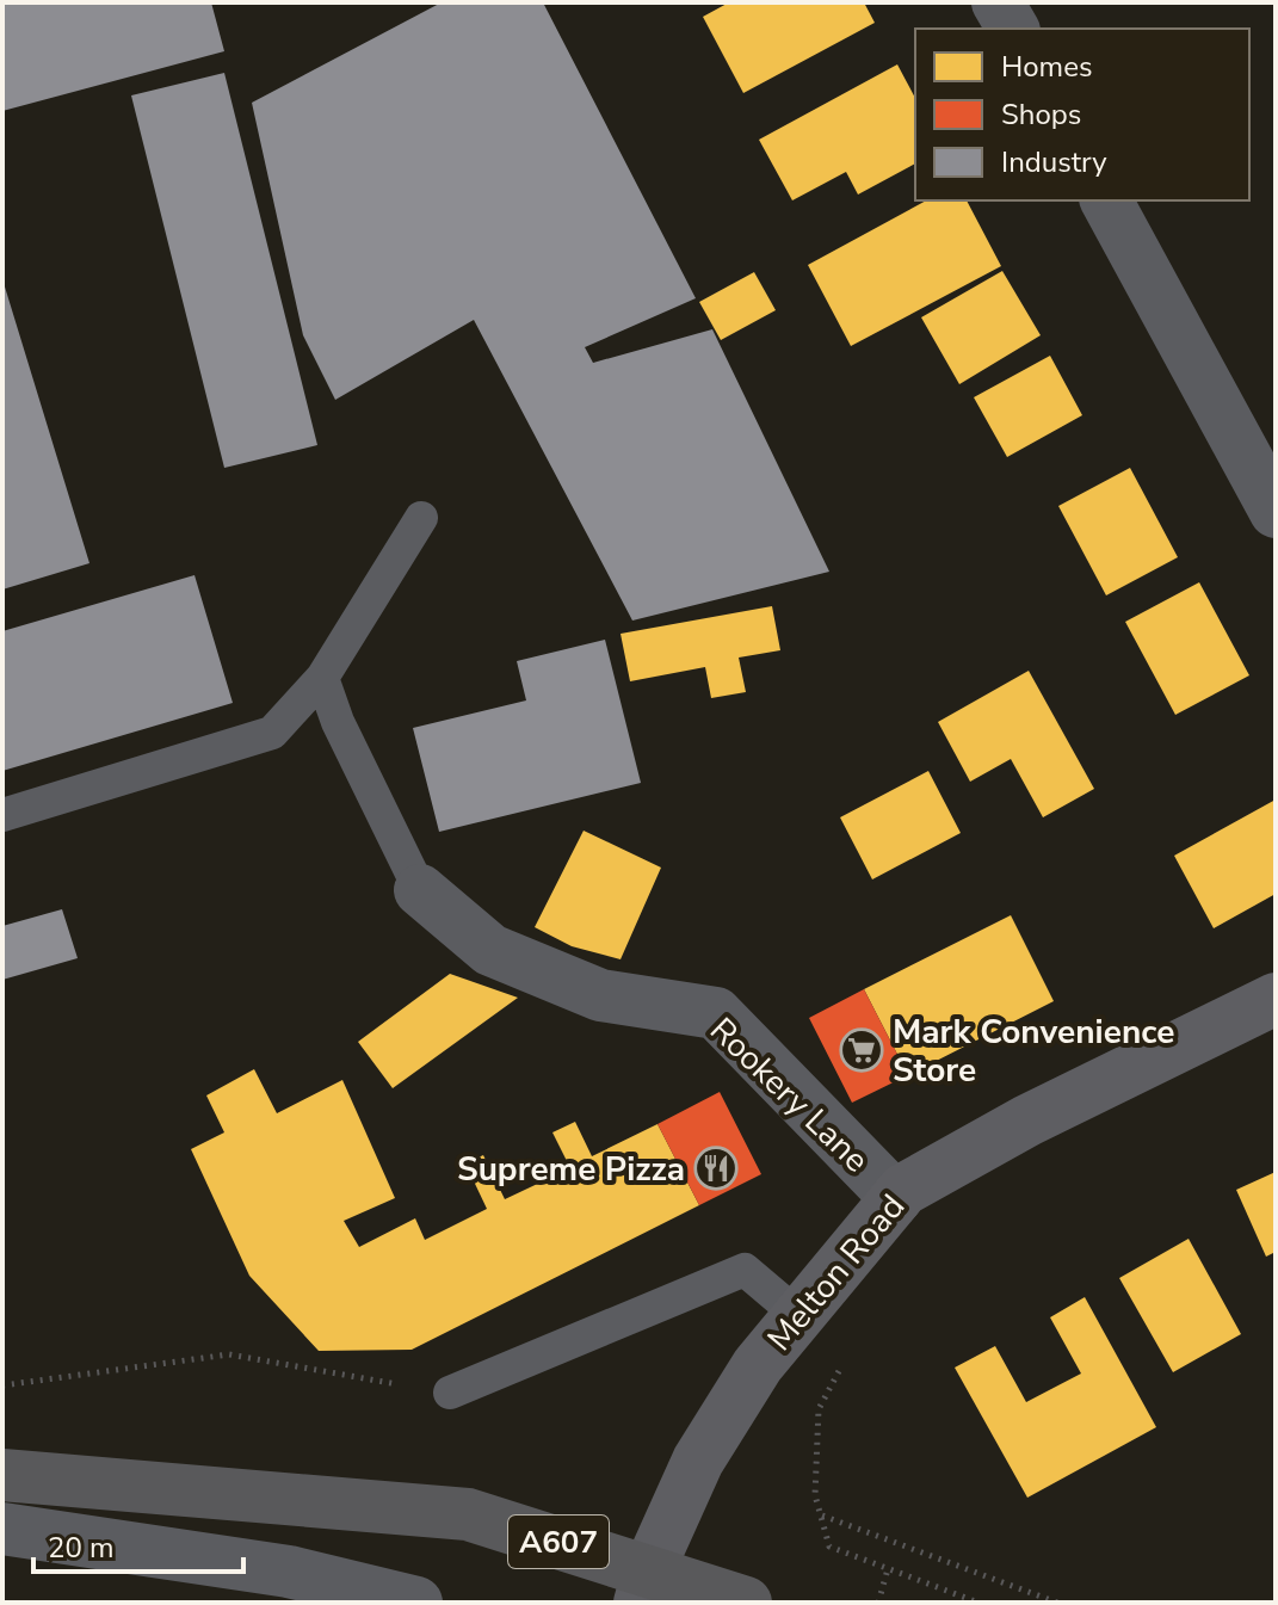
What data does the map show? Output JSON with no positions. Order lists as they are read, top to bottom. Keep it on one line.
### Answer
{"streets":{"highway":["A607"],"street":["Rookery Lane","Melton Road"]},"crossings":[["Rookery Lane","Melton Road"],["Melton Road","A607"]],"places":{"supermarket":["Mark Convenience Store"],"restaurant":["Supreme Pizza"]},"legend":["Homes","Shops","Industry"],"scale_bar":"20 m"}
